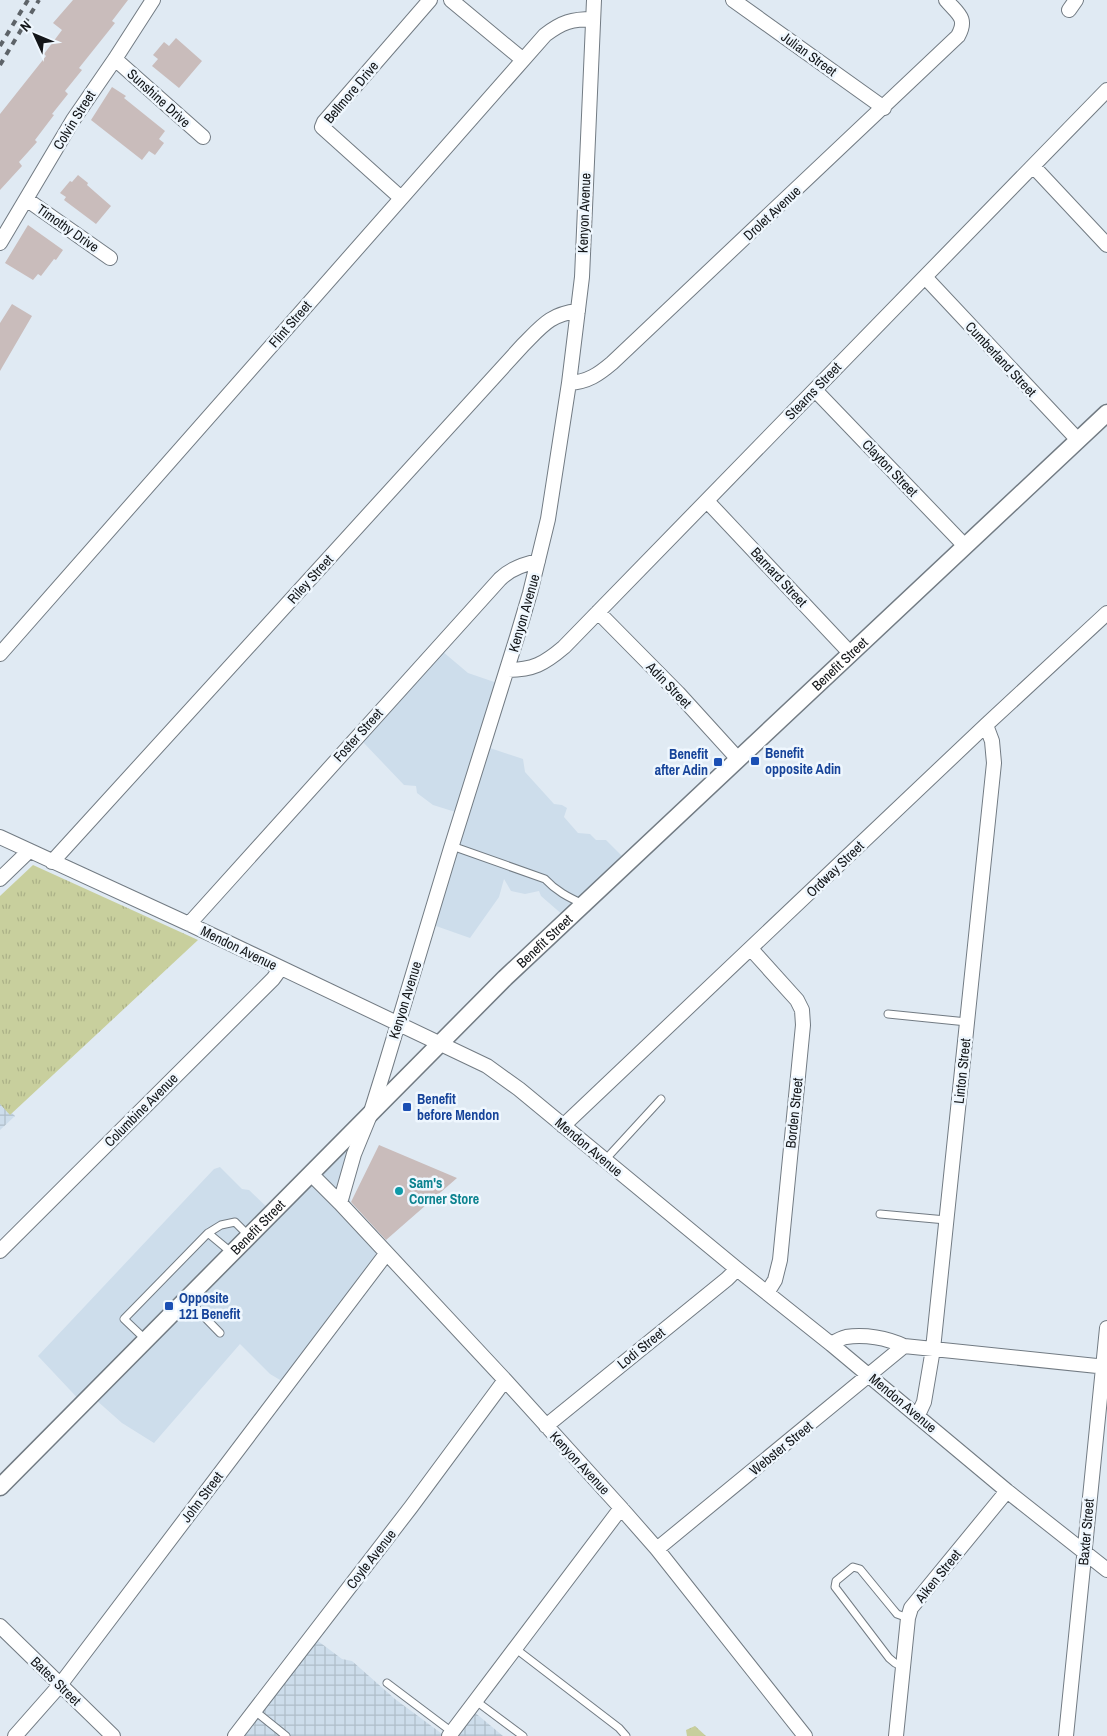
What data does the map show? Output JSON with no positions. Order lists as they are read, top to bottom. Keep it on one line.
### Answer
{"streets":{"street":["Julian Street","Bellmore Drive","Sunshine Drive","Colvin Street","Kenyon Avenue","Drolet Avenue","Timothy Drive","Flint Street","Cumberland Street","Stearns Street","Clayton Street","Barnard Street","Riley Street","Benefit Street","Adin Street","Foster Street","Ordway Street","Mendon Avenue","Linton Street","Columbine Avenue","Borden Street","Lodi Street","Webster Street","John Street","Baxter Street","Coyle Avenue","Aiken Street","Bates Street"]},"crossings":[["Julian Street","Drolet Avenue"],["Bellmore Drive","Flint Street"],["Sunshine Drive","Colvin Street"],["Colvin Street","Timothy Drive"],["Kenyon Avenue","Drolet Avenue"],["Kenyon Avenue","Flint Street"],["Kenyon Avenue","Stearns Street"],["Kenyon Avenue","Riley Street"],["Kenyon Avenue","Benefit Street"],["Kenyon Avenue","Foster Street"],["Kenyon Avenue","Mendon Avenue"],["Kenyon Avenue","Lodi Street"],["Kenyon Avenue","Webster Street"],["Kenyon Avenue","John Street"],["Kenyon Avenue","Coyle Avenue"],["Cumberland Street","Stearns Street"],["Cumberland Street","Benefit Street"],["Stearns Street","Clayton Street"],["Stearns Street","Barnard Street"],["Stearns Street","Adin Street"],["Clayton Street","Benefit Street"],["Barnard Street","Benefit Street"],["Riley Street","Mendon Avenue"],["Benefit Street","Adin Street"],["Benefit Street","Mendon Avenue"],["Foster Street","Mendon Avenue"],["Ordway Street","Mendon Avenue"],["Ordway Street","Linton Street"],["Ordway Street","Borden Street"],["Mendon Avenue","Linton Street"],["Mendon Avenue","Columbine Avenue"],["Mendon Avenue","Borden Street"],["Mendon Avenue","Lodi Street"],["Mendon Avenue","Webster Street"],["Mendon Avenue","Baxter Street"],["Mendon Avenue","Aiken Street"],["John Street","Bates Street"]],"places":{"transit":["Benefit opposite Adin","Benefit after Adin","Benefit before Mendon","Opposite 121 Benefit"],"other":["Sam's Corner Store"]},"north":"top left"}
